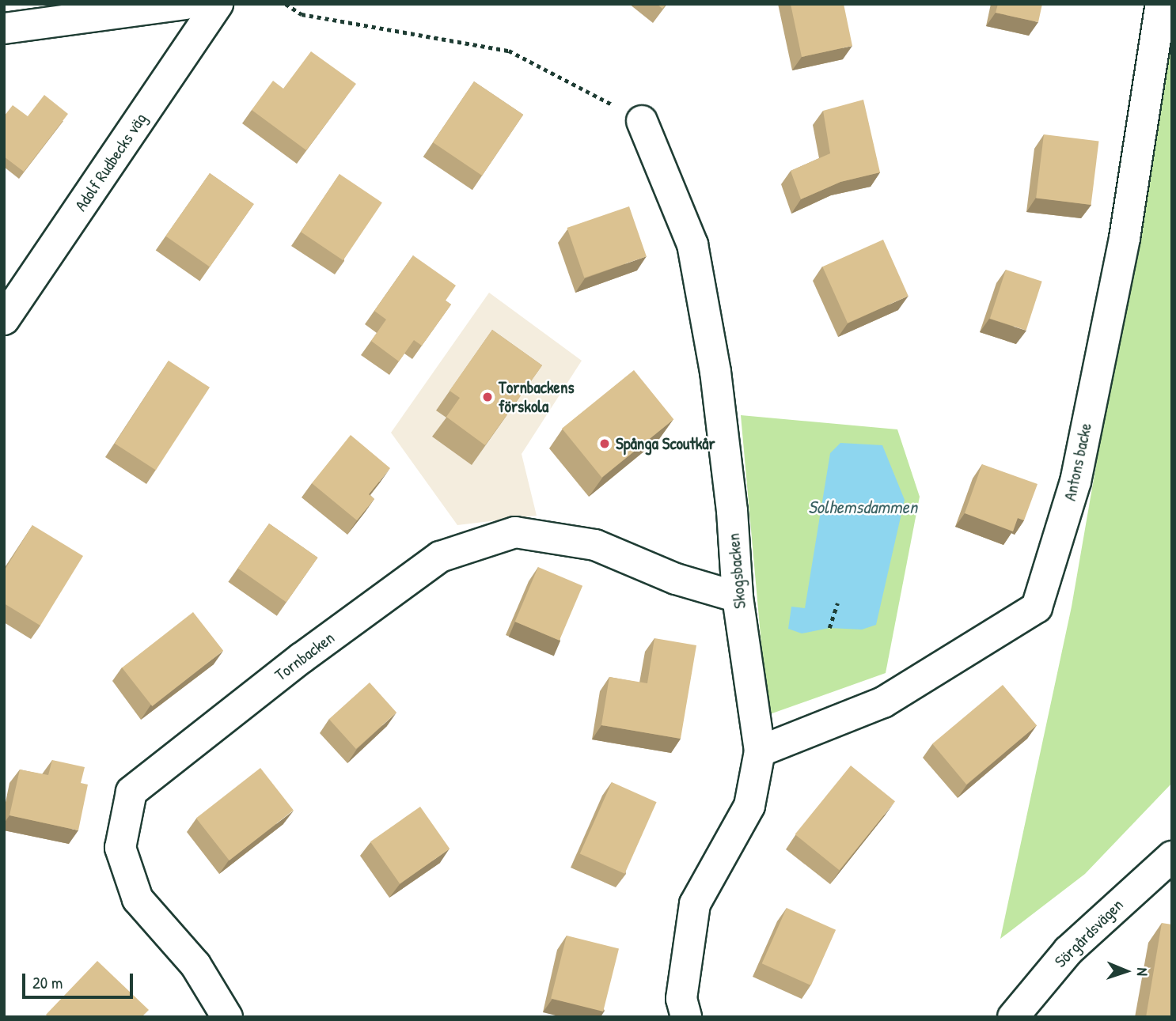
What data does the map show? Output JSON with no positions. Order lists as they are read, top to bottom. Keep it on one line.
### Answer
{"streets":{"street":["Adolf Rudbecks väg","Antons backe","Skogsbacken","Tornbacken","Sörgårdsvägen"]},"crossings":[["Antons backe","Skogsbacken"],["Skogsbacken","Tornbacken"]],"water":["Solhemsdammen"],"places":["Tornbackens förskola","Spånga Scoutkår"],"scale_bar":"20 m","north":"right"}
